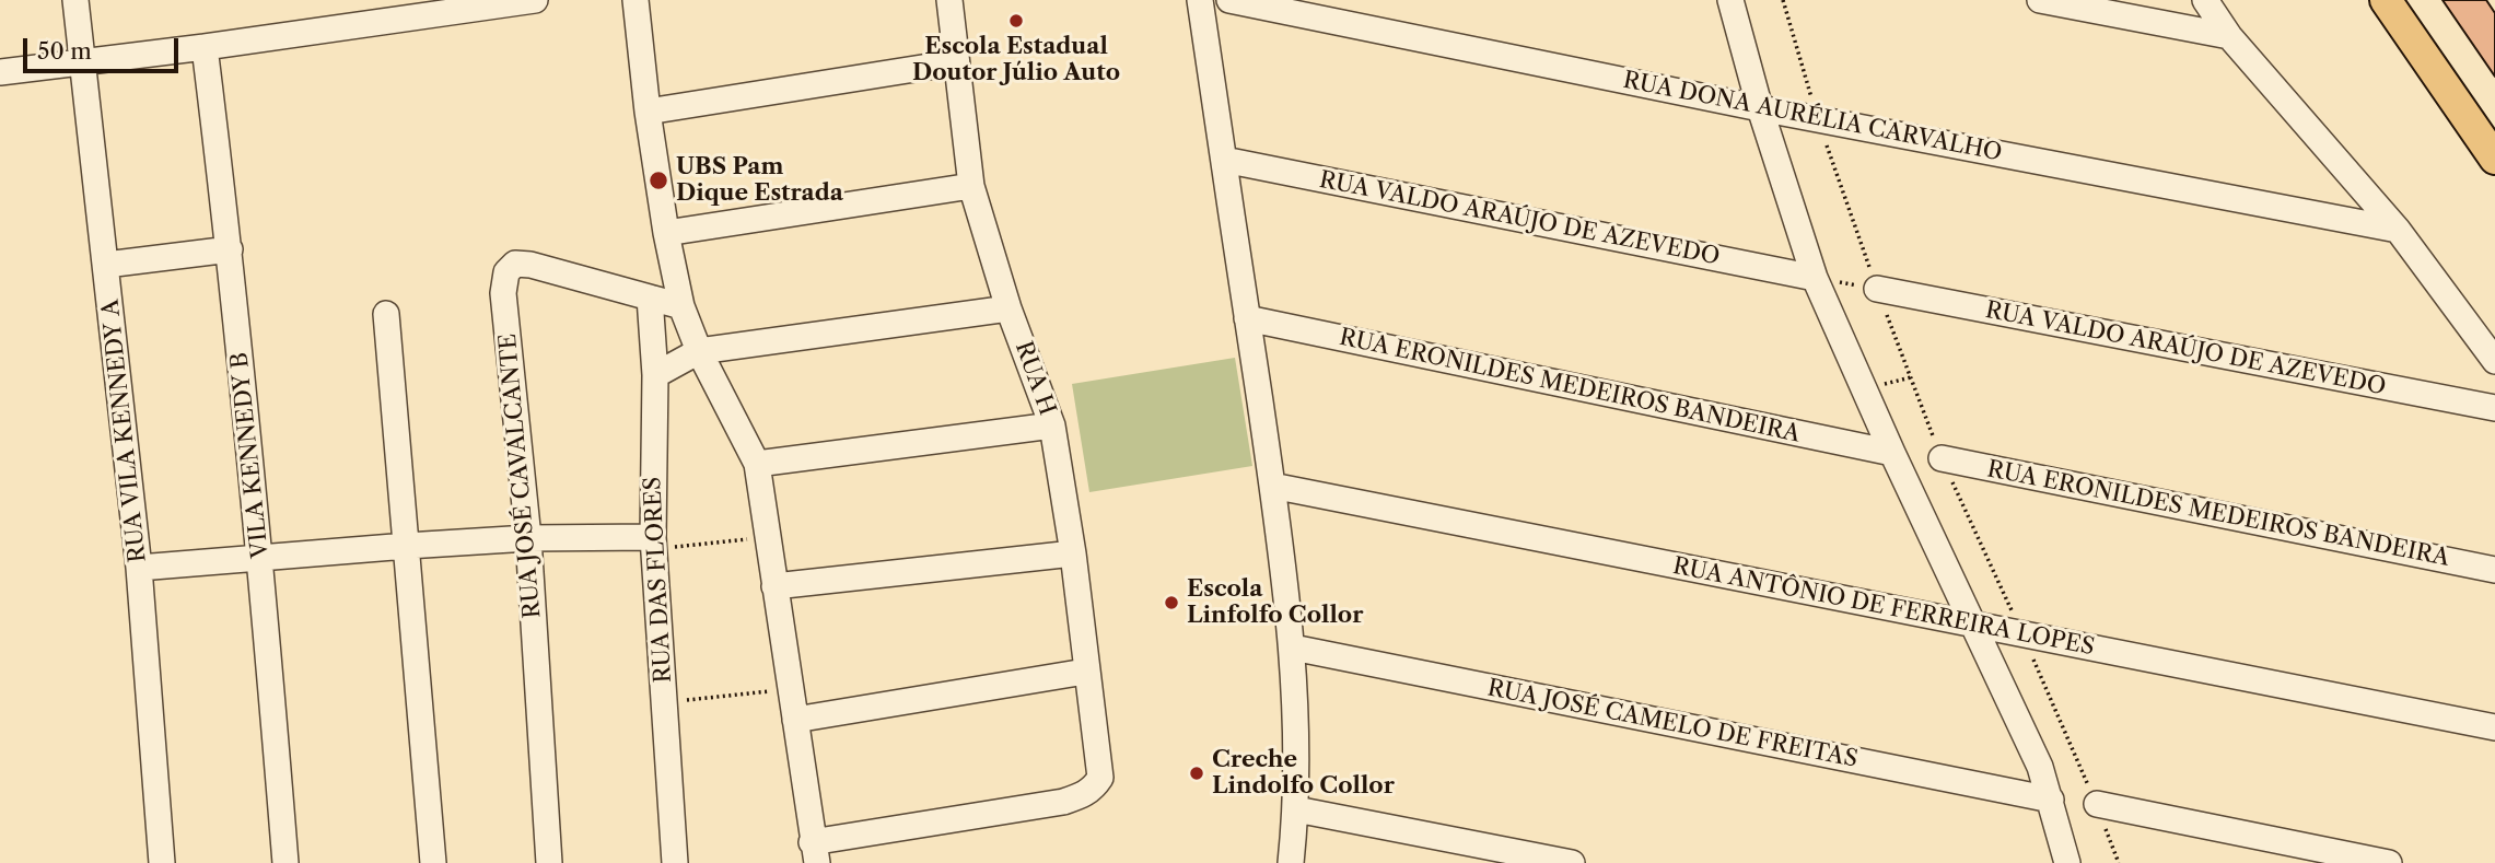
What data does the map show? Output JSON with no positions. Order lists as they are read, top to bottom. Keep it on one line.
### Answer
{"streets":{"street":["RUA DONA AURÉLIA CARVALHO","RUA VALDO ARAÚJO DE AZEVEDO","RUA H","RUA ERONILDES MEDEIROS BANDEIRA","RUA VILA KENNEDY A","VILA KENNEDY B","RUA JOSÉ CAVALCANTE","RUA DAS FLORES","RUA ANTÔNIO DE FERREIRA LOPES","RUA JOSÉ CAMELO DE FREITAS"]},"crossings":[["RUA JOSÉ CAVALCANTE","RUA DAS FLORES"]],"places":["Escola Estadual Doutor Júlio Auto","UBS Pam Dique Estrada","Escola Linfolfo Collor","Creche Lindolfo Collor"],"scale_bar":"50 m"}
